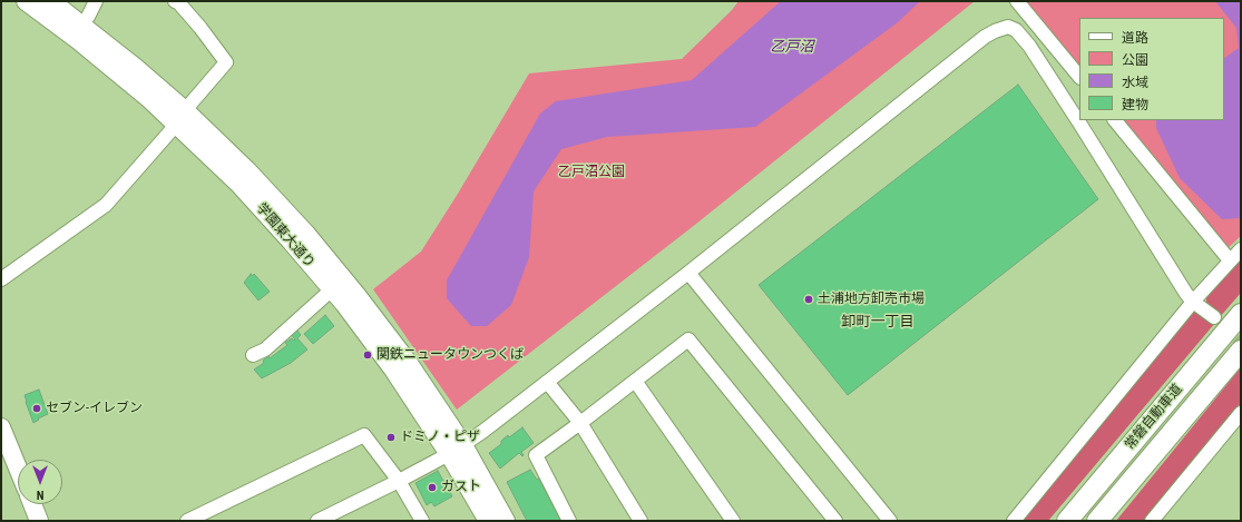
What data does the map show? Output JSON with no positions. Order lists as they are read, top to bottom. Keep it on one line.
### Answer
{"streets":{"highway":["常磐自動車道"],"main road":["学園東大通り"]},"districts":["卸町一丁目"],"water":["乙戸沼"],"parks":["乙戸沼公園"],"places":["土浦地方卸売市場","関鉄ニュータウンつくば","セブン-イレブン","ドミノ・ピザ","ガスト"],"legend":["道路","公園","水域","建物"],"north":"bottom"}
